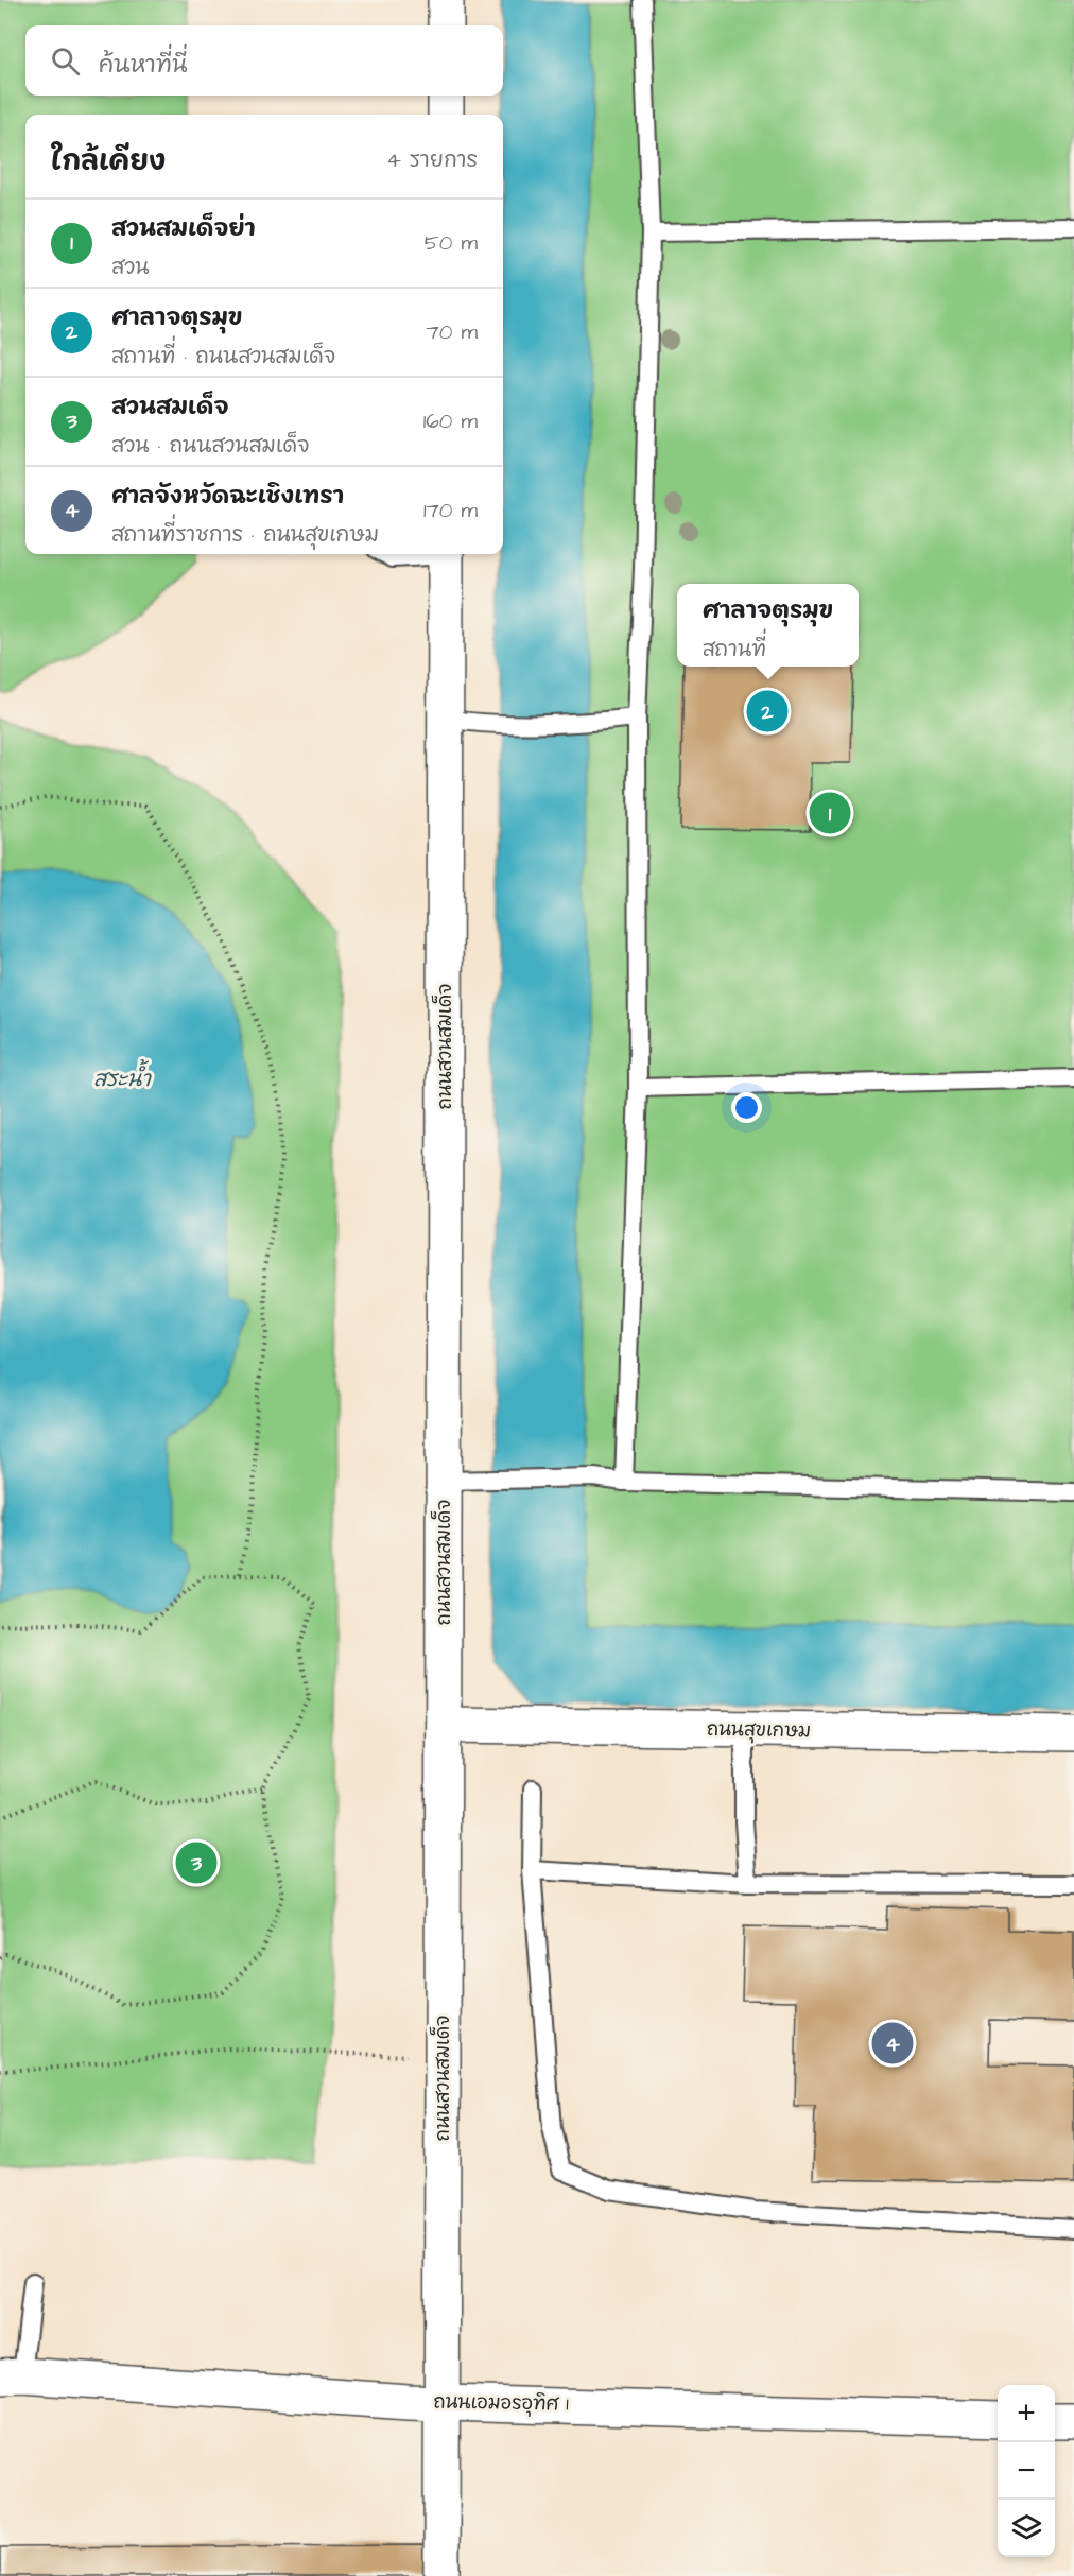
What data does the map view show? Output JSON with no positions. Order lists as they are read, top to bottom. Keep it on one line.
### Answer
{"streets":{"street":["ถนนสวนสมเด็จ","ถนนสุขเกษม","ถนนเอมอรอุทิศ 1"]},"crossings":[["ถนนสวนสมเด็จ","ถนนสุขเกษม"],["ถนนสวนสมเด็จ","ถนนเอมอรอุทิศ 1"]],"water":["สระน้ำ"],"page":{"search":"ค้นหาที่นี่","heading":["ใกล้เคียง","4 รายการ"],"list":[{"mark":"1","name":"สวนสมเด็จย่า","note":"สวน","value":"50 m"},{"mark":"2","name":"ศาลาจตุรมุข","note":"สถานที่ · ถนนสวนสมเด็จ","value":"70 m"},{"mark":"3","name":"สวนสมเด็จ","note":"สวน · ถนนสวนสมเด็จ","value":"160 m"},{"mark":"4","name":"ศาลจังหวัดฉะเชิงเทรา","note":"สถานที่ราชการ · ถนนสุขเกษม","value":"170 m"}],"popup":["ศาลาจตุรมุข","สถานที่"],"pins":["2","1","3","4"],"map_buttons":["+","−"]}}
